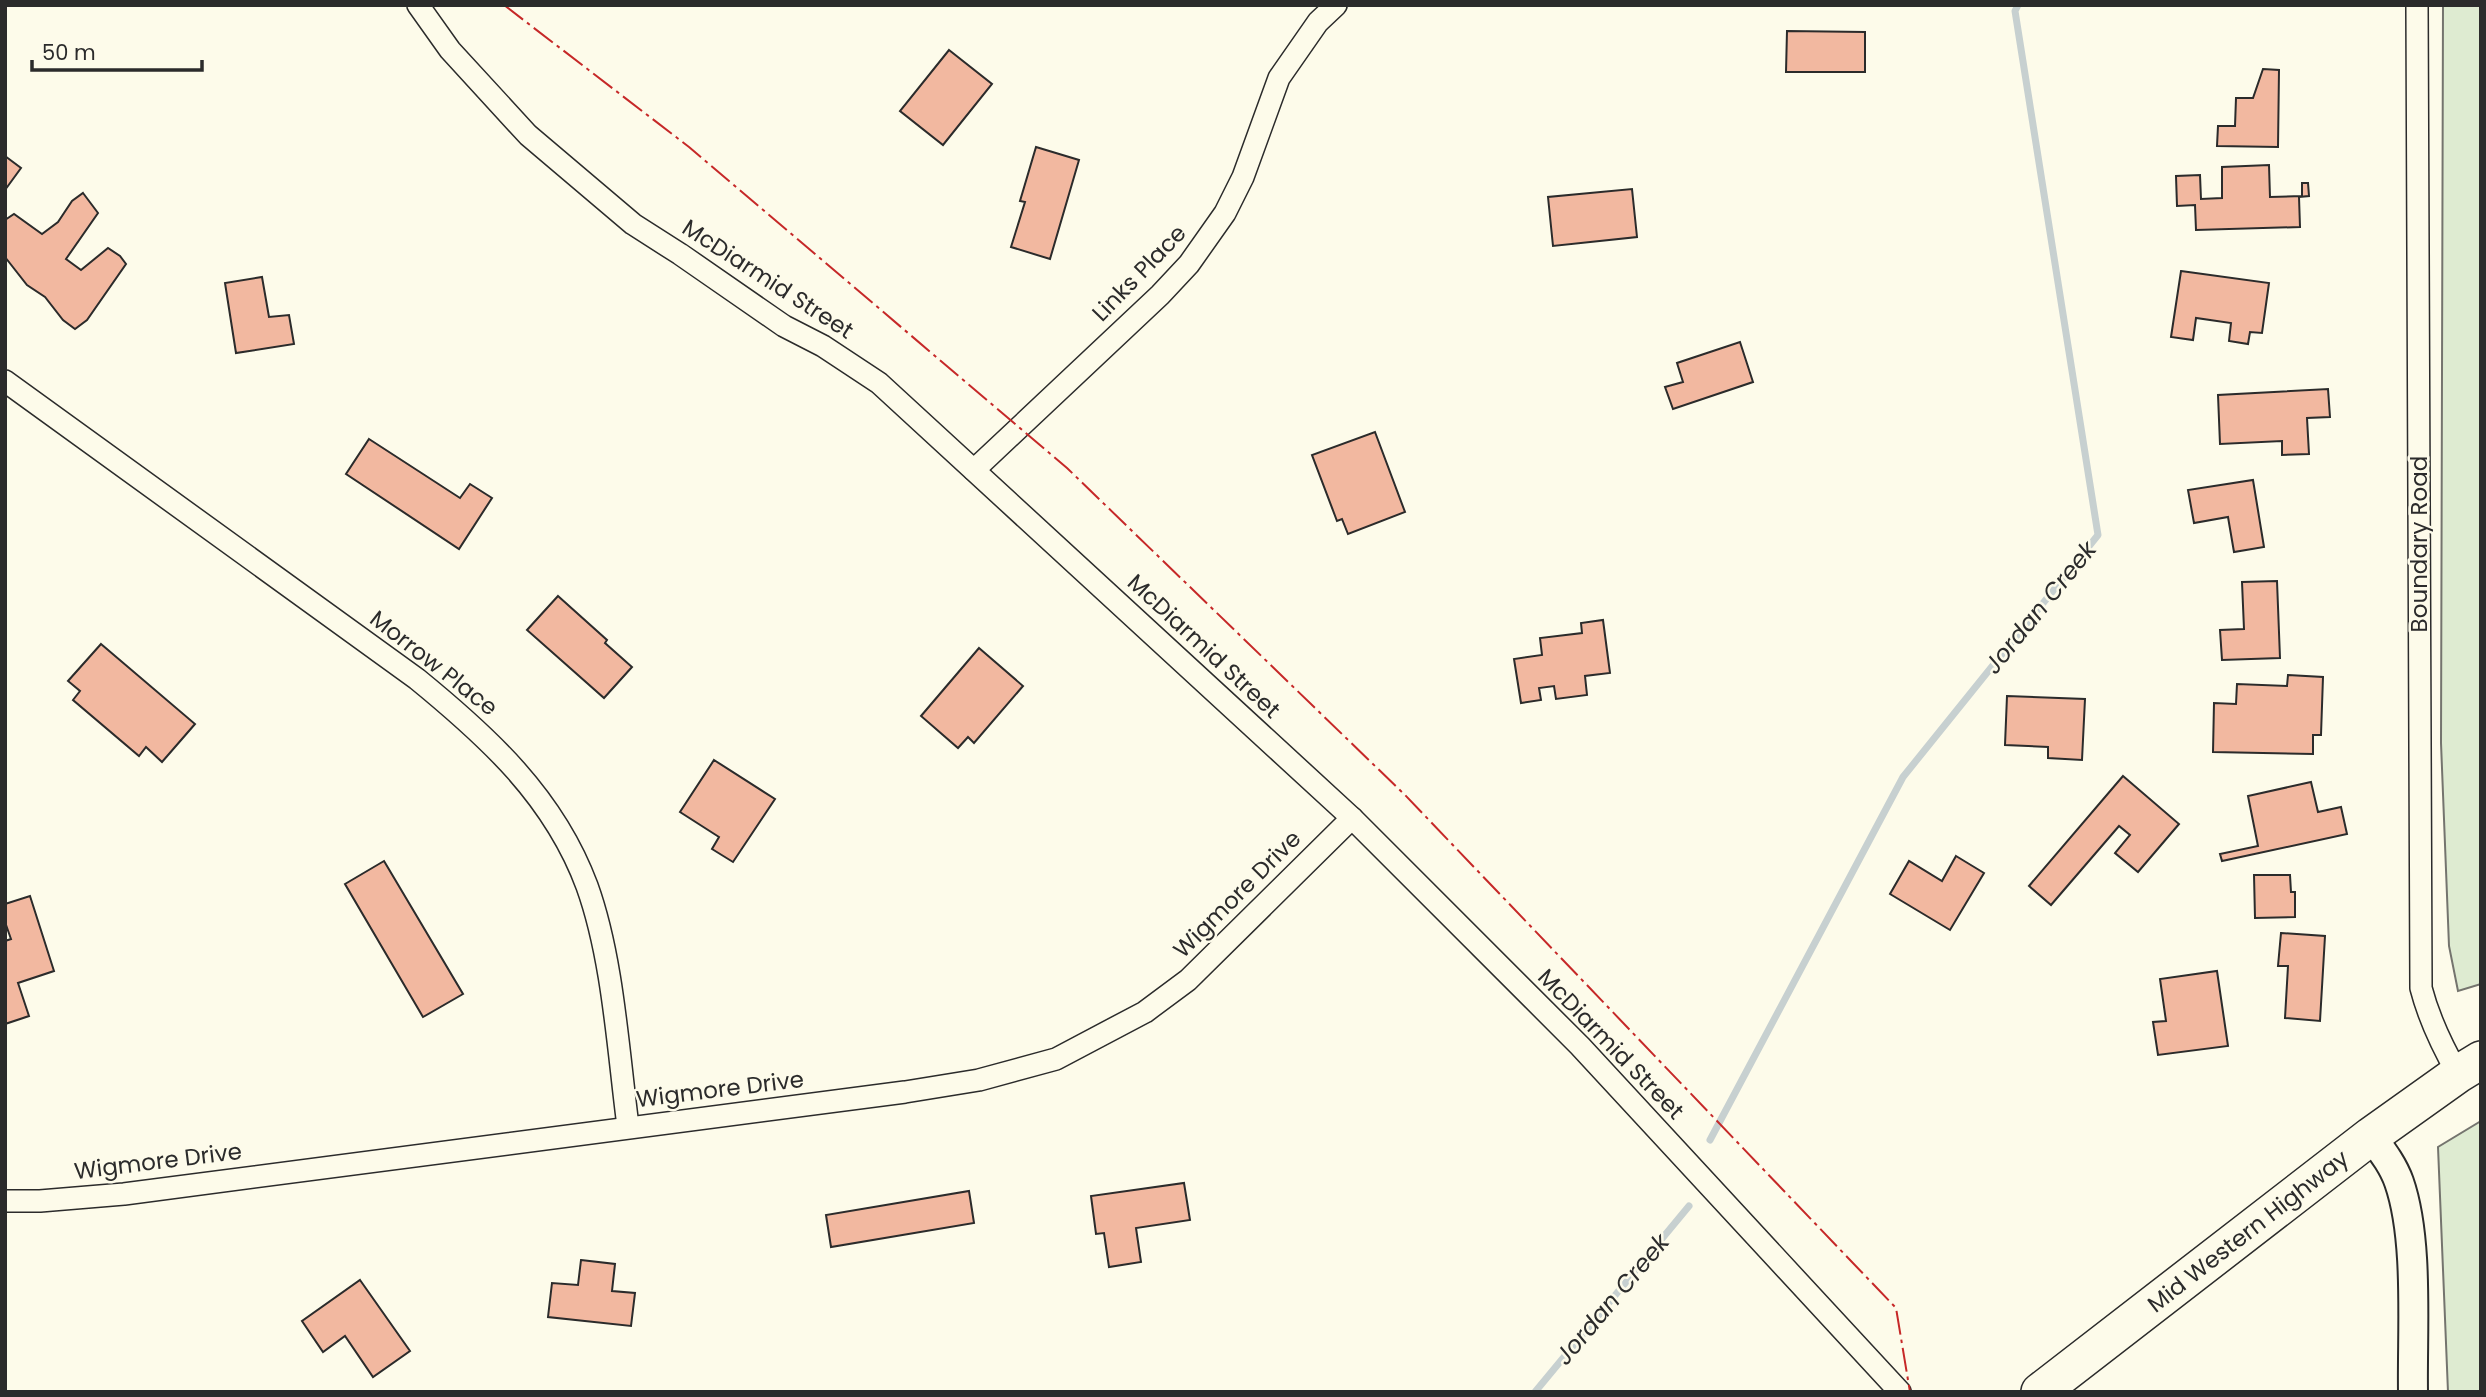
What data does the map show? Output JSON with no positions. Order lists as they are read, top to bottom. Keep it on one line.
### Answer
{"streets":{"highway":["Mid Western Highway"],"street":["Links Place","McDiarmid Street","Boundary Road","Morrow Place","Wigmore Drive"]},"crossings":[["Links Place","McDiarmid Street"],["McDiarmid Street","Wigmore Drive"],["Boundary Road","Mid Western Highway"],["Morrow Place","Wigmore Drive"]],"water":["Jordan Creek"],"scale_bar":"50 m"}
